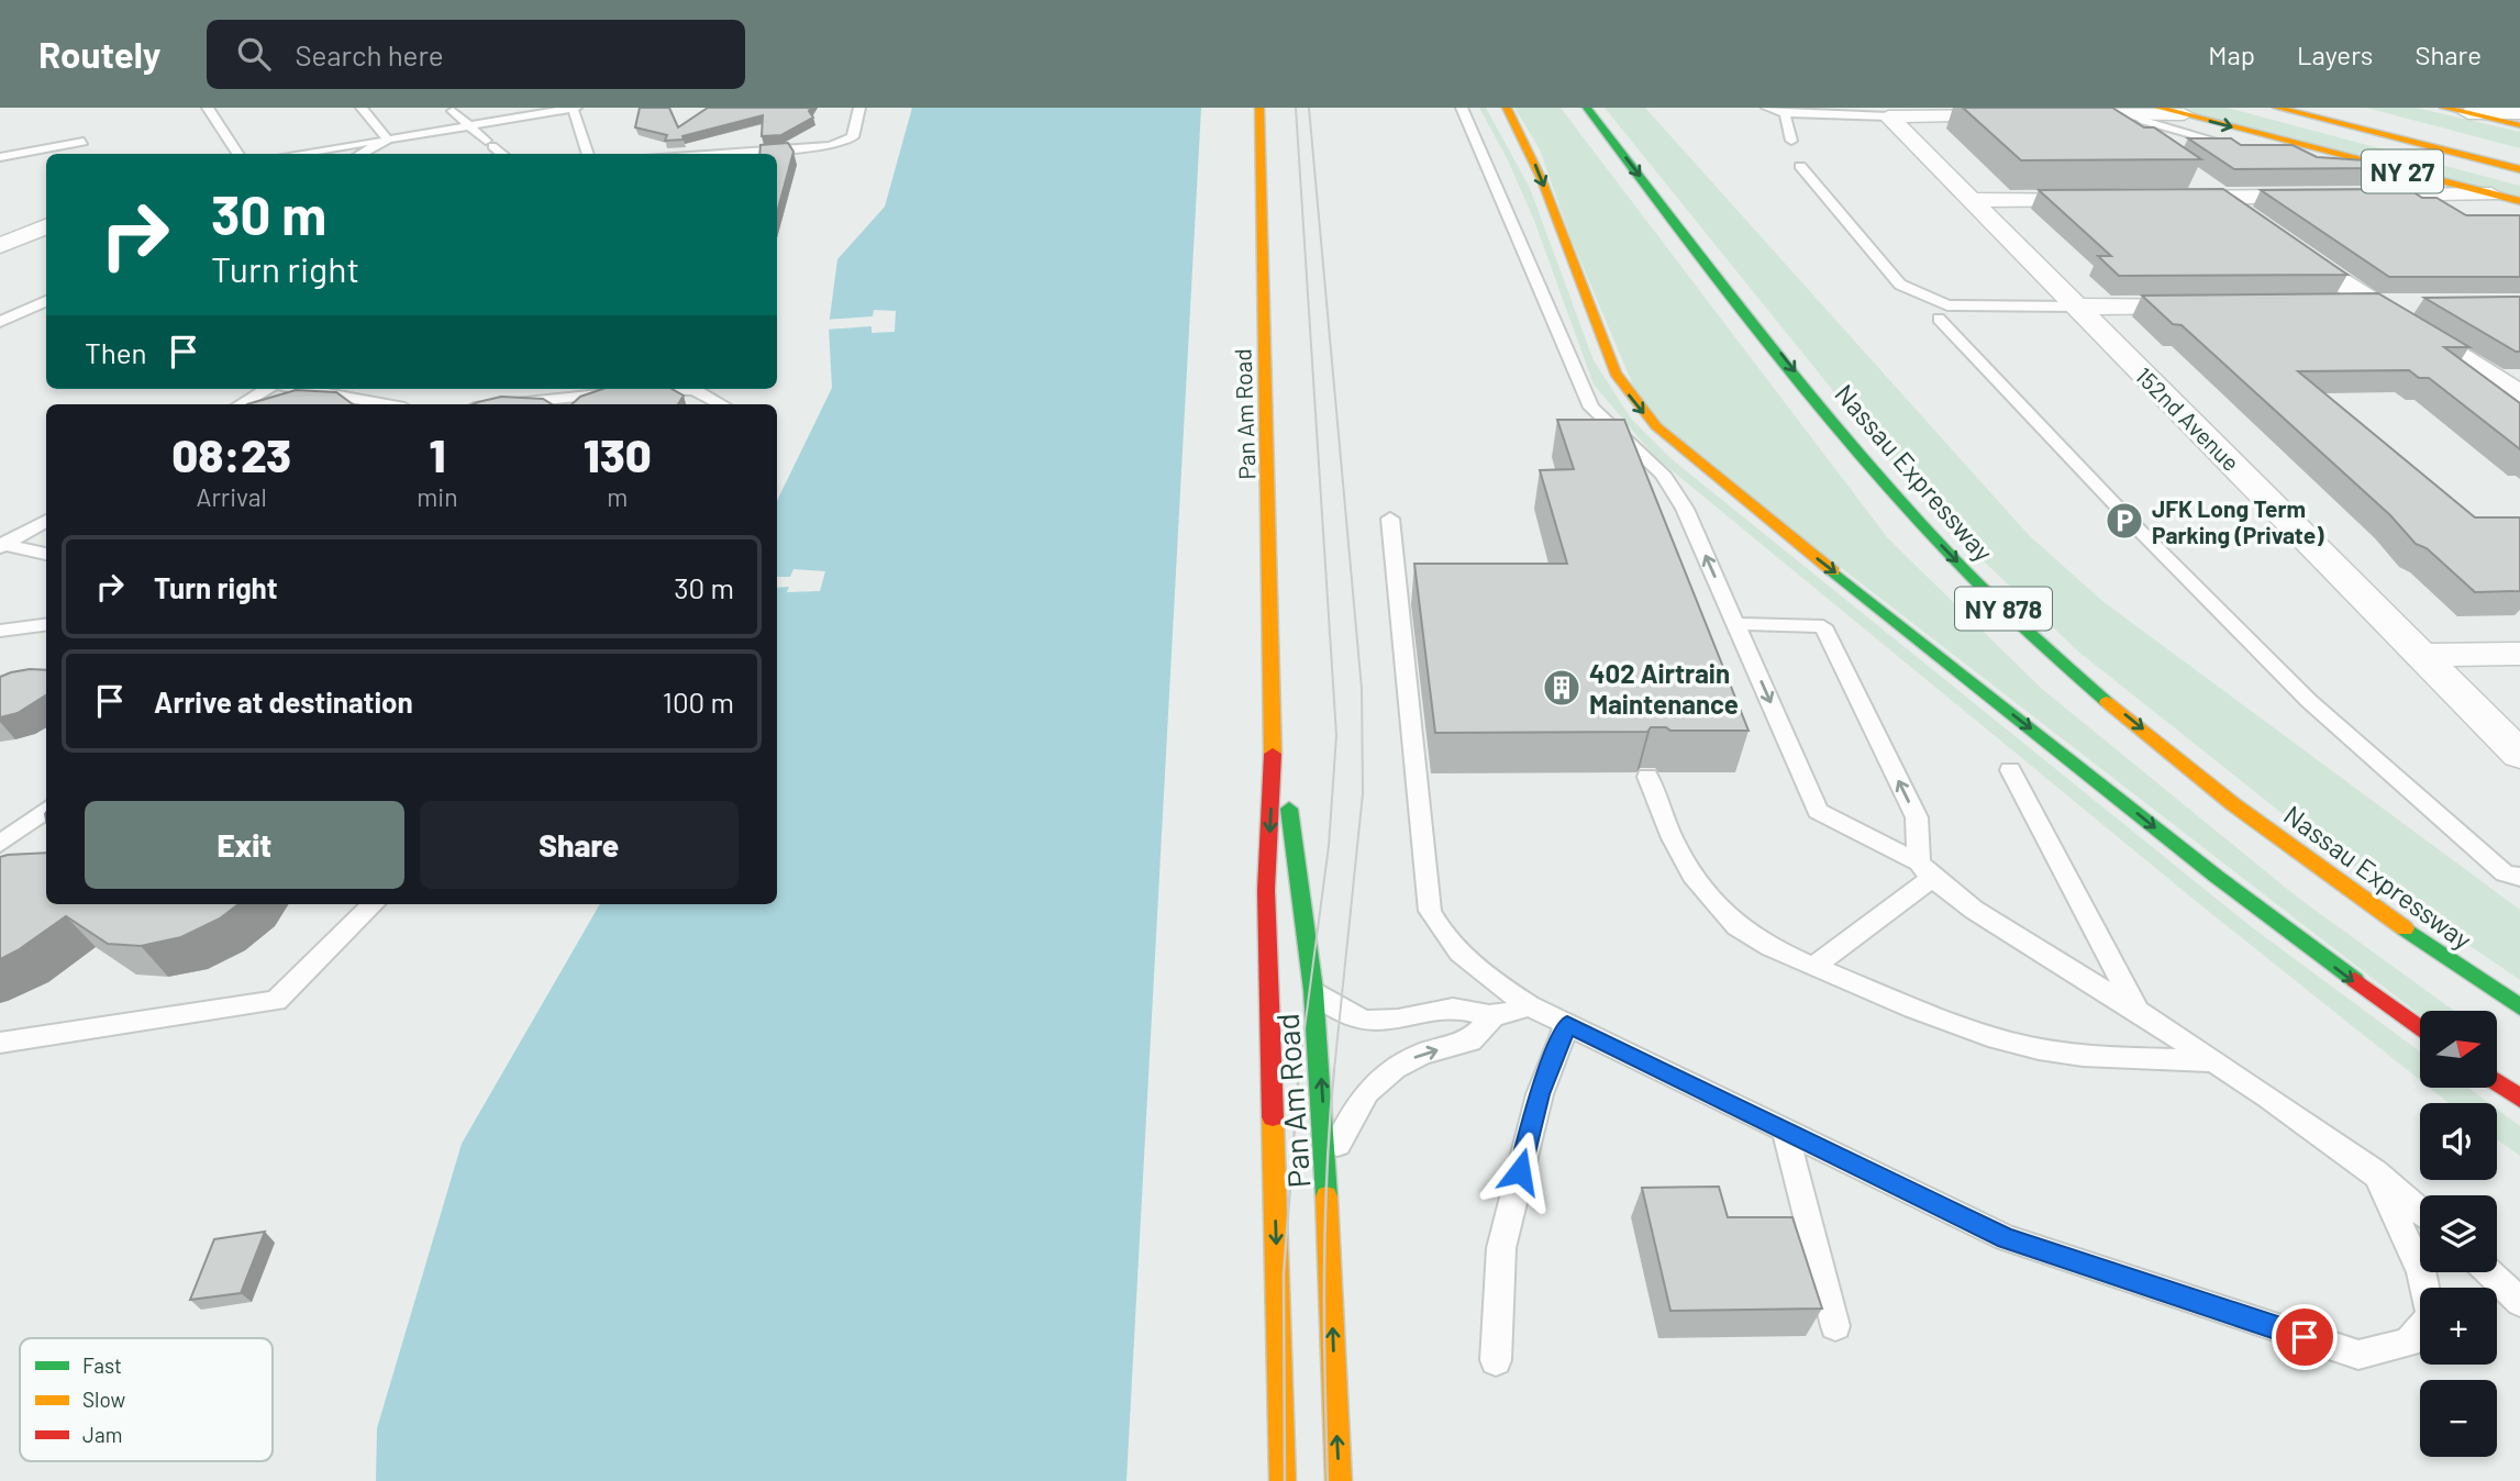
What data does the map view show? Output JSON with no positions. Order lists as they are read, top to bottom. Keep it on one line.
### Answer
{"streets":{"main road":["NY 27","Pan Am Road","Nassau Expressway","NY 878"],"street":["152nd Avenue"]},"places":{"parking":["JFK Long Term Parking (Private)"],"building":["402 Airtrain Maintenance"]},"legend":["Fast","Slow","Jam"],"north":"right","page":{"header":"Routely","search":"Search here","nav":["Map","Layers","Share"],"turn":["30 m","Turn right"],"then":"Then","eta":["08:23","Arrival","1","min","130","m"],"list":[{"name":"Turn right","value":"30 m"},{"name":"Arrive at destination","value":"100 m"}],"buttons":["Exit","Share"],"map_buttons":["+","−"]}}
